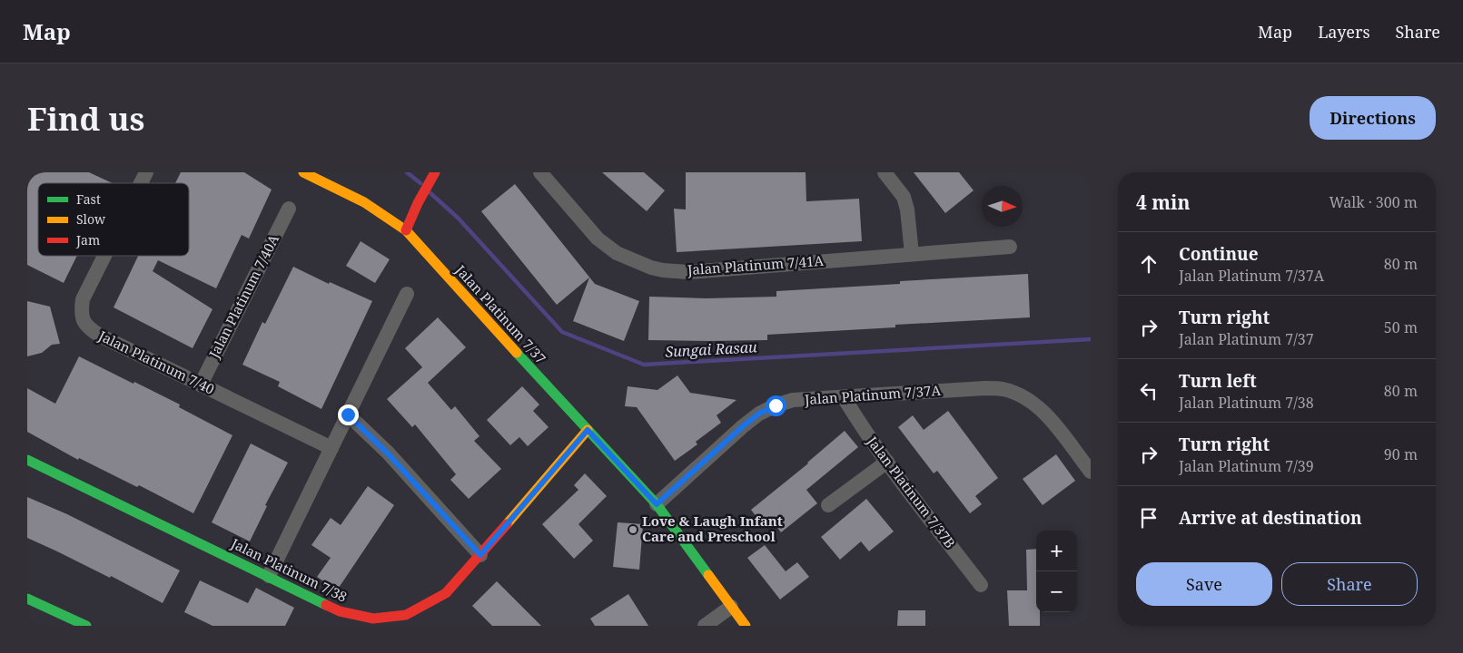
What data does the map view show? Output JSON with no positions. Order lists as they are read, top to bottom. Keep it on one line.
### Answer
{"streets":{"street":["Jalan Platinum 7/41A","Jalan Platinum 7/40A","Jalan Platinum 7/37","Jalan Platinum 7/40","Jalan Platinum 7/37A","Jalan Platinum 7/37B","Jalan Platinum 7/38"]},"crossings":[["Jalan Platinum 7/40A","Jalan Platinum 7/40"],["Jalan Platinum 7/37","Jalan Platinum 7/37A"],["Jalan Platinum 7/37","Jalan Platinum 7/38"],["Jalan Platinum 7/37A","Jalan Platinum 7/37B"]],"water":["Sungai Rasau"],"places":["Love & Laugh Infant Care and Preschool"],"legend":["Fast","Slow","Jam"],"north":"right","page":{"header":"Map","nav":["Map","Layers","Share"],"buttons":["Directions",["Save","Share"]],"title":"Find us","heading":["4 min","Walk · 300 m"],"list":[["Continue","Jalan Platinum 7/37A","80 m"],["Turn right","Jalan Platinum 7/37","50 m"],["Turn left","Jalan Platinum 7/38","80 m"],["Turn right","Jalan Platinum 7/39","90 m"],"Arrive at destination"],"map_buttons":["+","−"]}}
